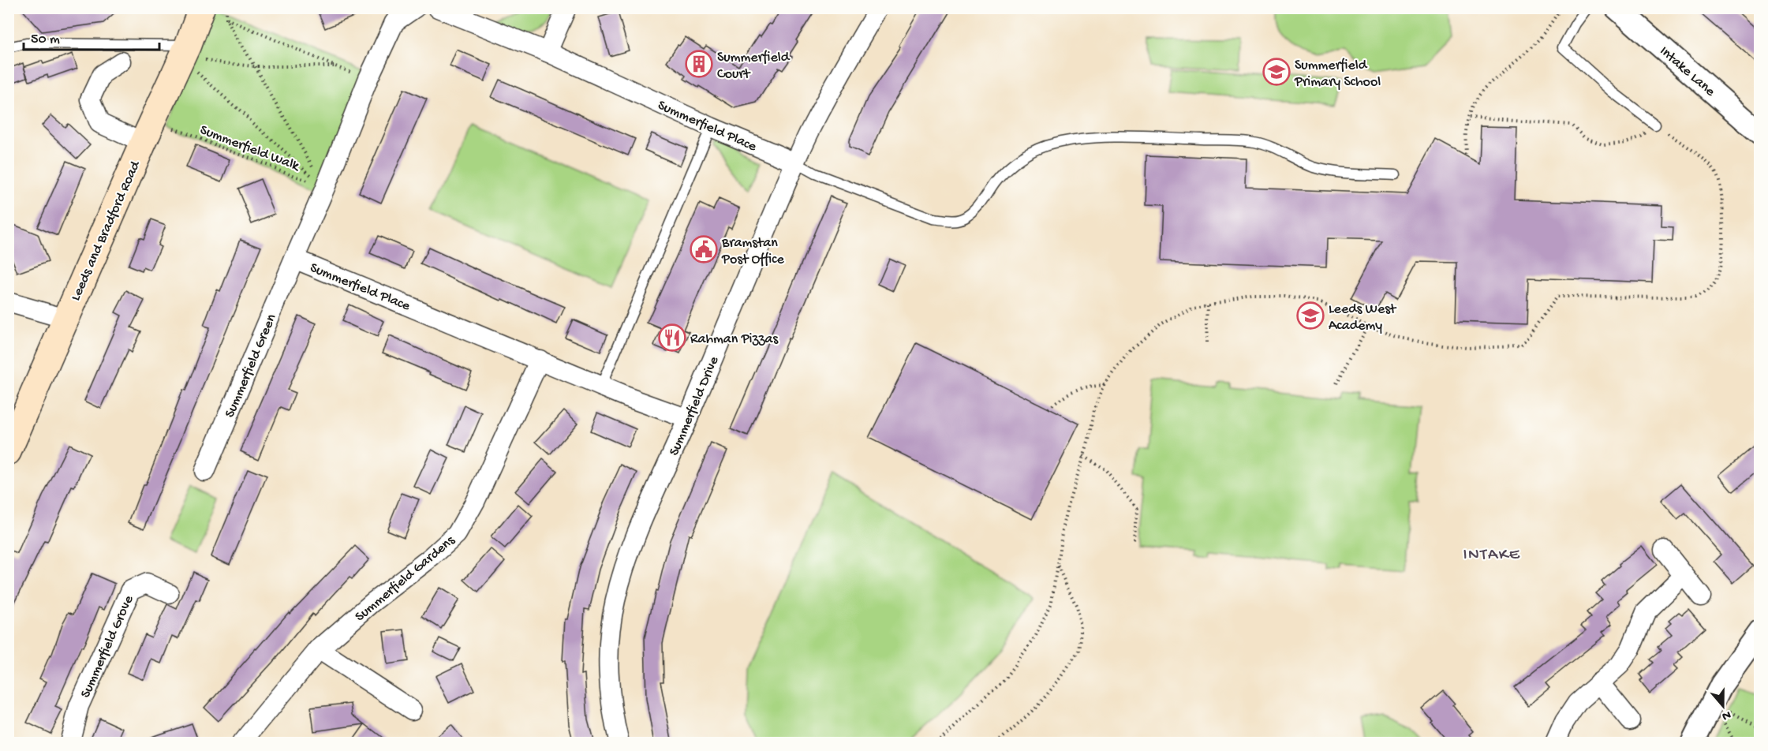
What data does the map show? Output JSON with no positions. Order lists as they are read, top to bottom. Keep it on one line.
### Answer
{"streets":{"main road":["Leeds and Bradford Road"],"street":["Intake Lane","Summerfield Place","Summerfield Green","Summerfield Drive","Summerfield Gardens","Summerfield Grove"],"path":["Summerfield Walk"]},"crossings":[["Summerfield Place","Summerfield Walk"],["Summerfield Place","Summerfield Green"],["Summerfield Place","Summerfield Drive"],["Summerfield Place","Summerfield Gardens"]],"districts":["INTAKE"],"places":{"building":["Summerfield Court"],"school or university":["Summerfield Primary School","Leeds West Academy"],"public building":["Bramstan Post Office"],"restaurant":["Rahman Pizzas"]},"scale_bar":"50 m","north":"bottom"}
